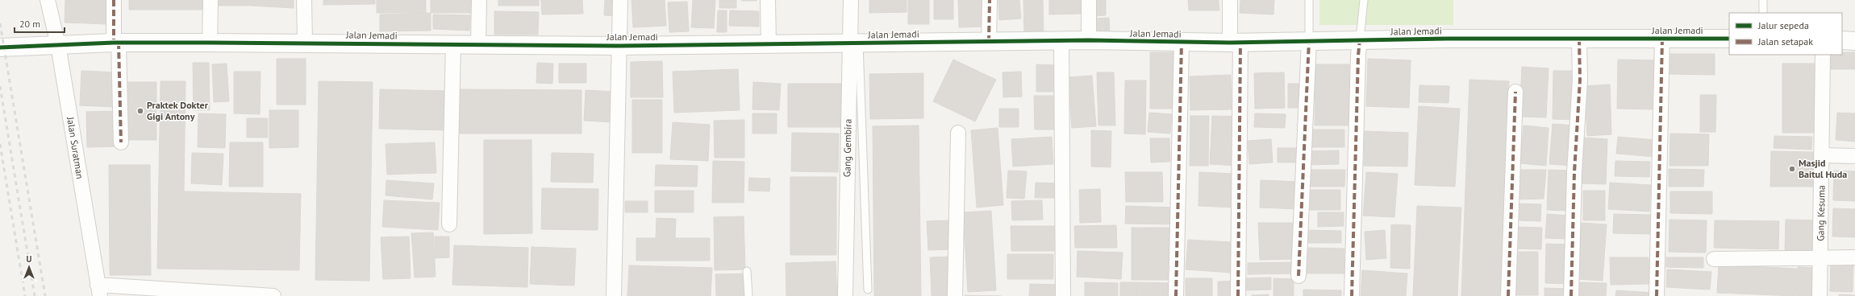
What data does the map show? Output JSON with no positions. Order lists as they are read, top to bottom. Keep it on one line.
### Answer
{"streets":{"street":["Jalan Jemadi","Jalan Suratman","Gang Gembira","Gang Kesuma"]},"crossings":[["Jalan Jemadi","Jalan Suratman"],["Jalan Jemadi","Gang Gembira"]],"places":["Praktek Dokter Gigi Antony","Masjid Baitul Huda"],"legend":["Jalur sepeda","Jalan setapak"],"scale_bar":"20 m","north":"top"}
